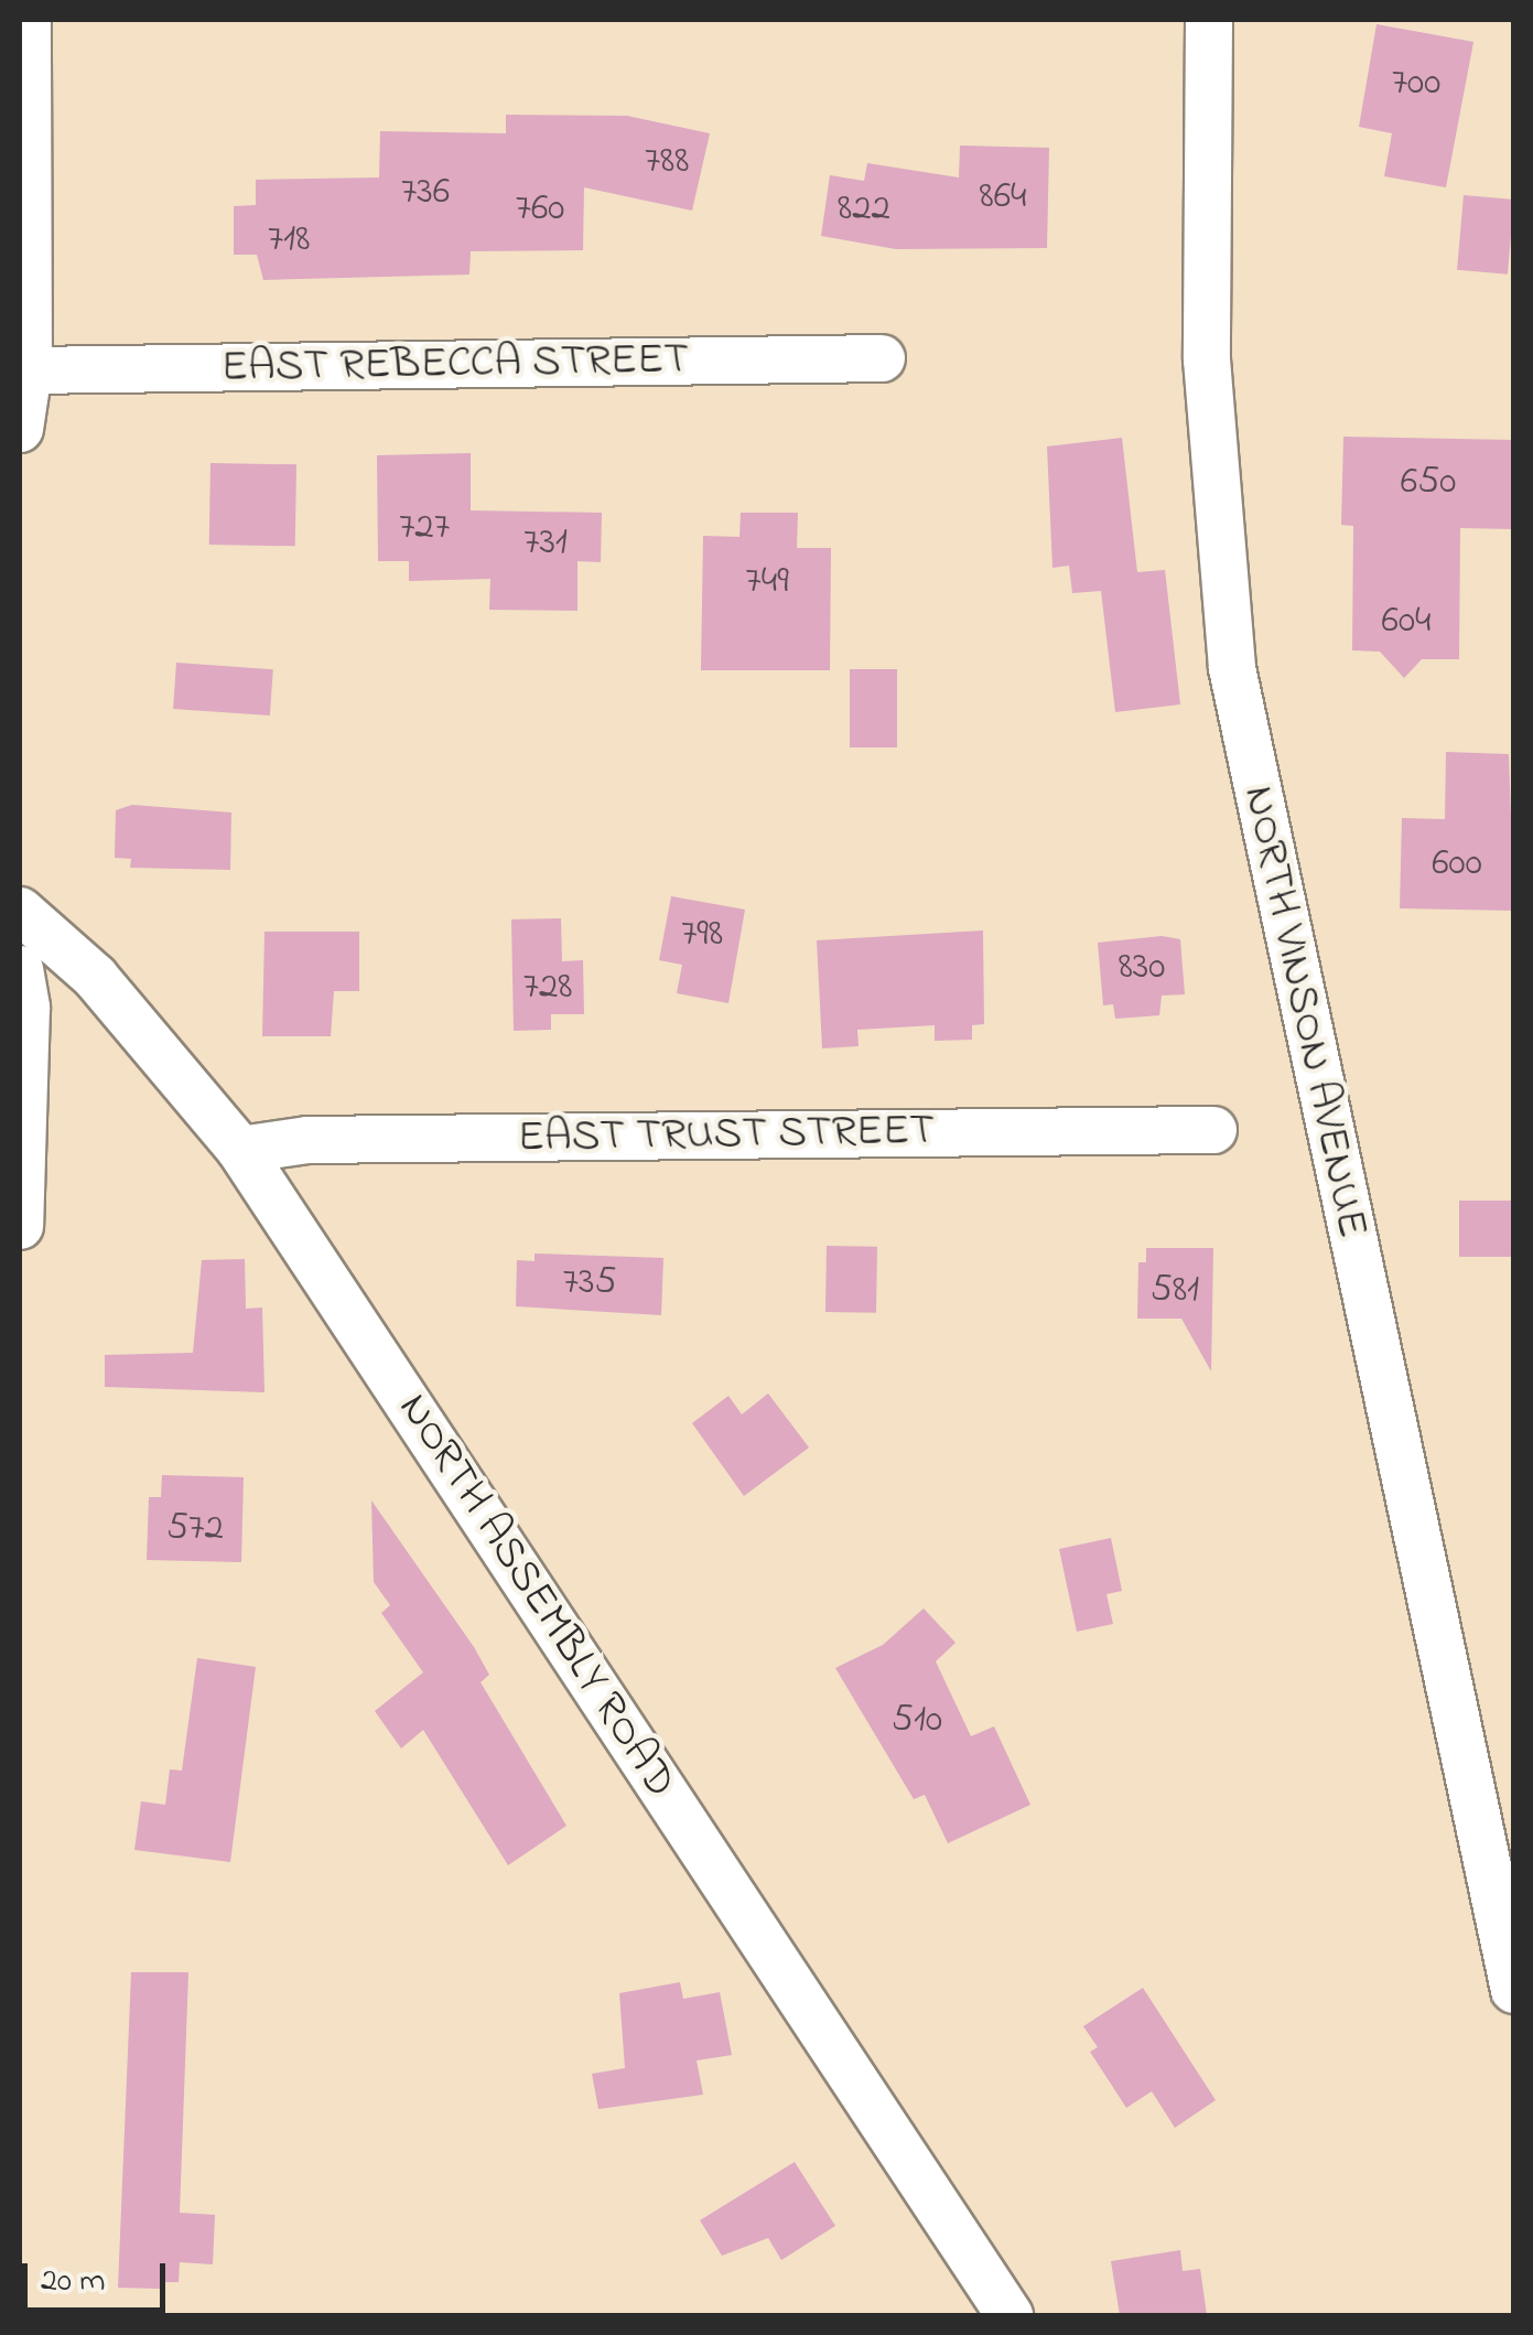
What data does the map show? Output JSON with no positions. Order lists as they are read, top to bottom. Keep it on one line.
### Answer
{"streets":{"street":["EAST REBECCA STREET","NORTH VINSON AVENUE","EAST TRUST STREET","NORTH ASSEMBLY ROAD"]},"crossings":[["EAST TRUST STREET","NORTH ASSEMBLY ROAD"]],"house_numbers":["700","788","736","864","760","822","718","650","727","731","749","604","600","798","830","728","735","581","572","510"],"scale_bar":"20 m"}
